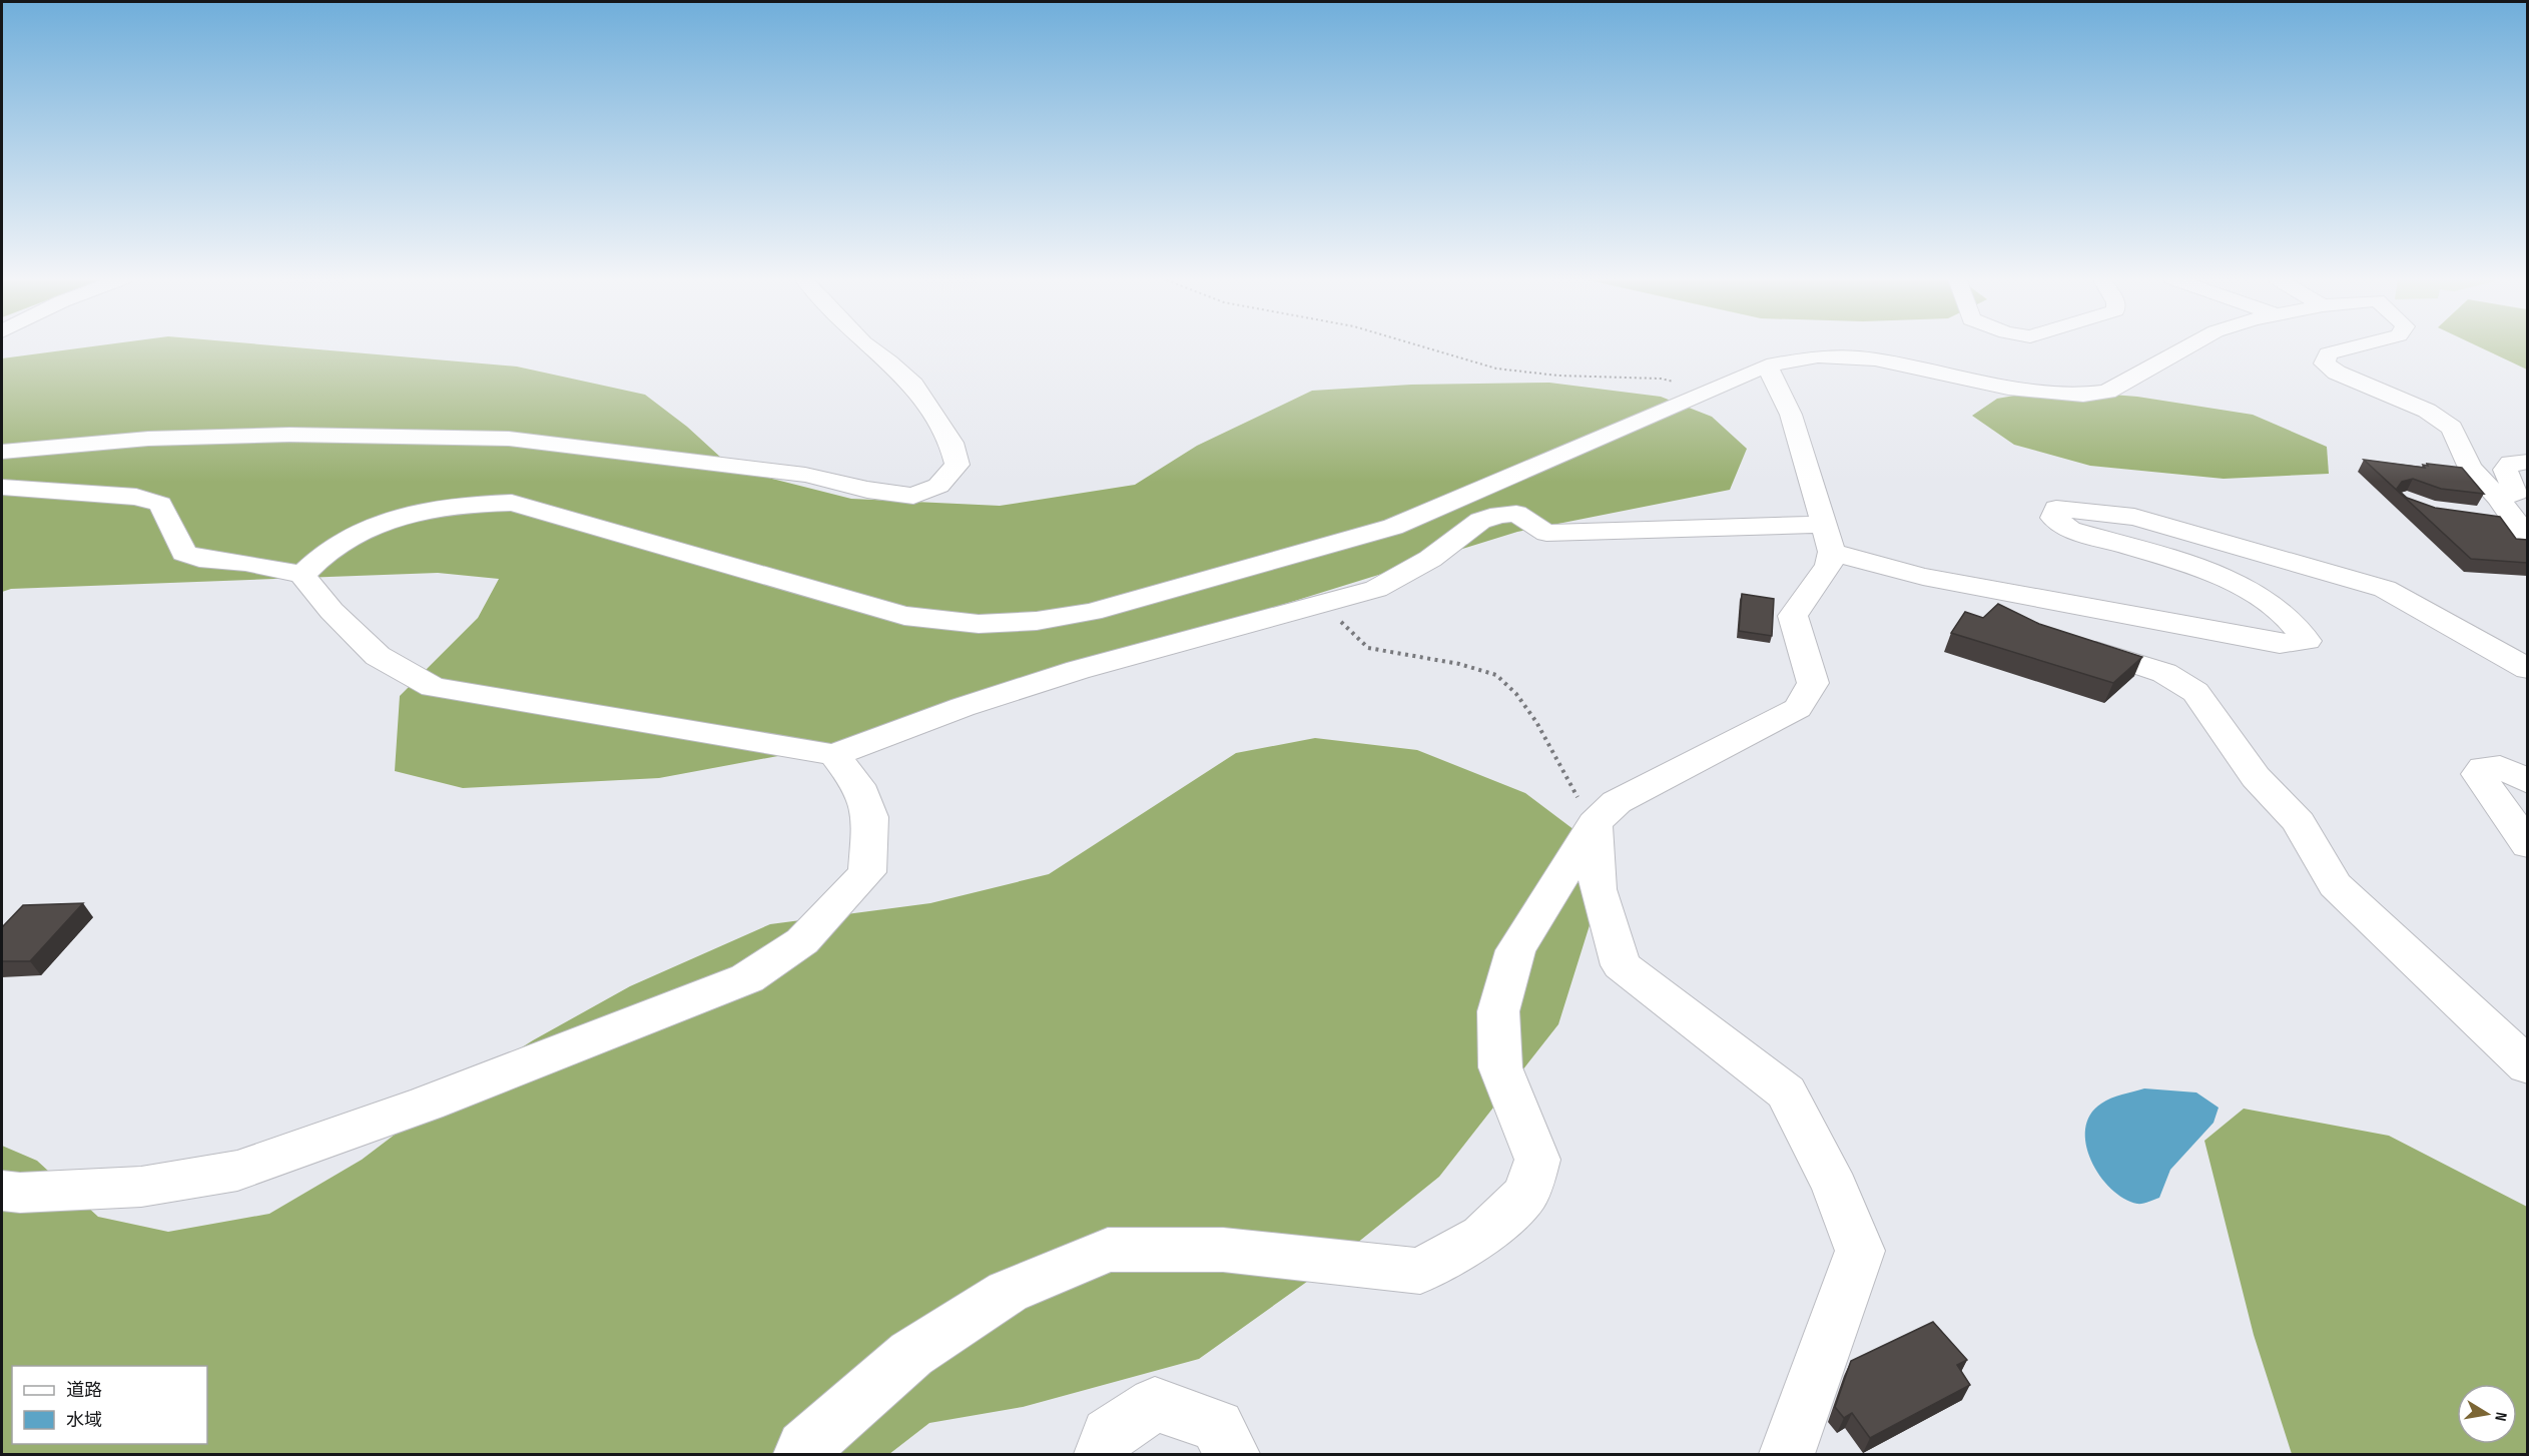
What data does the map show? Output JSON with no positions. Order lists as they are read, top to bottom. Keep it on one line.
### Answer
{"legend":["道路","水域"],"north":"right"}
